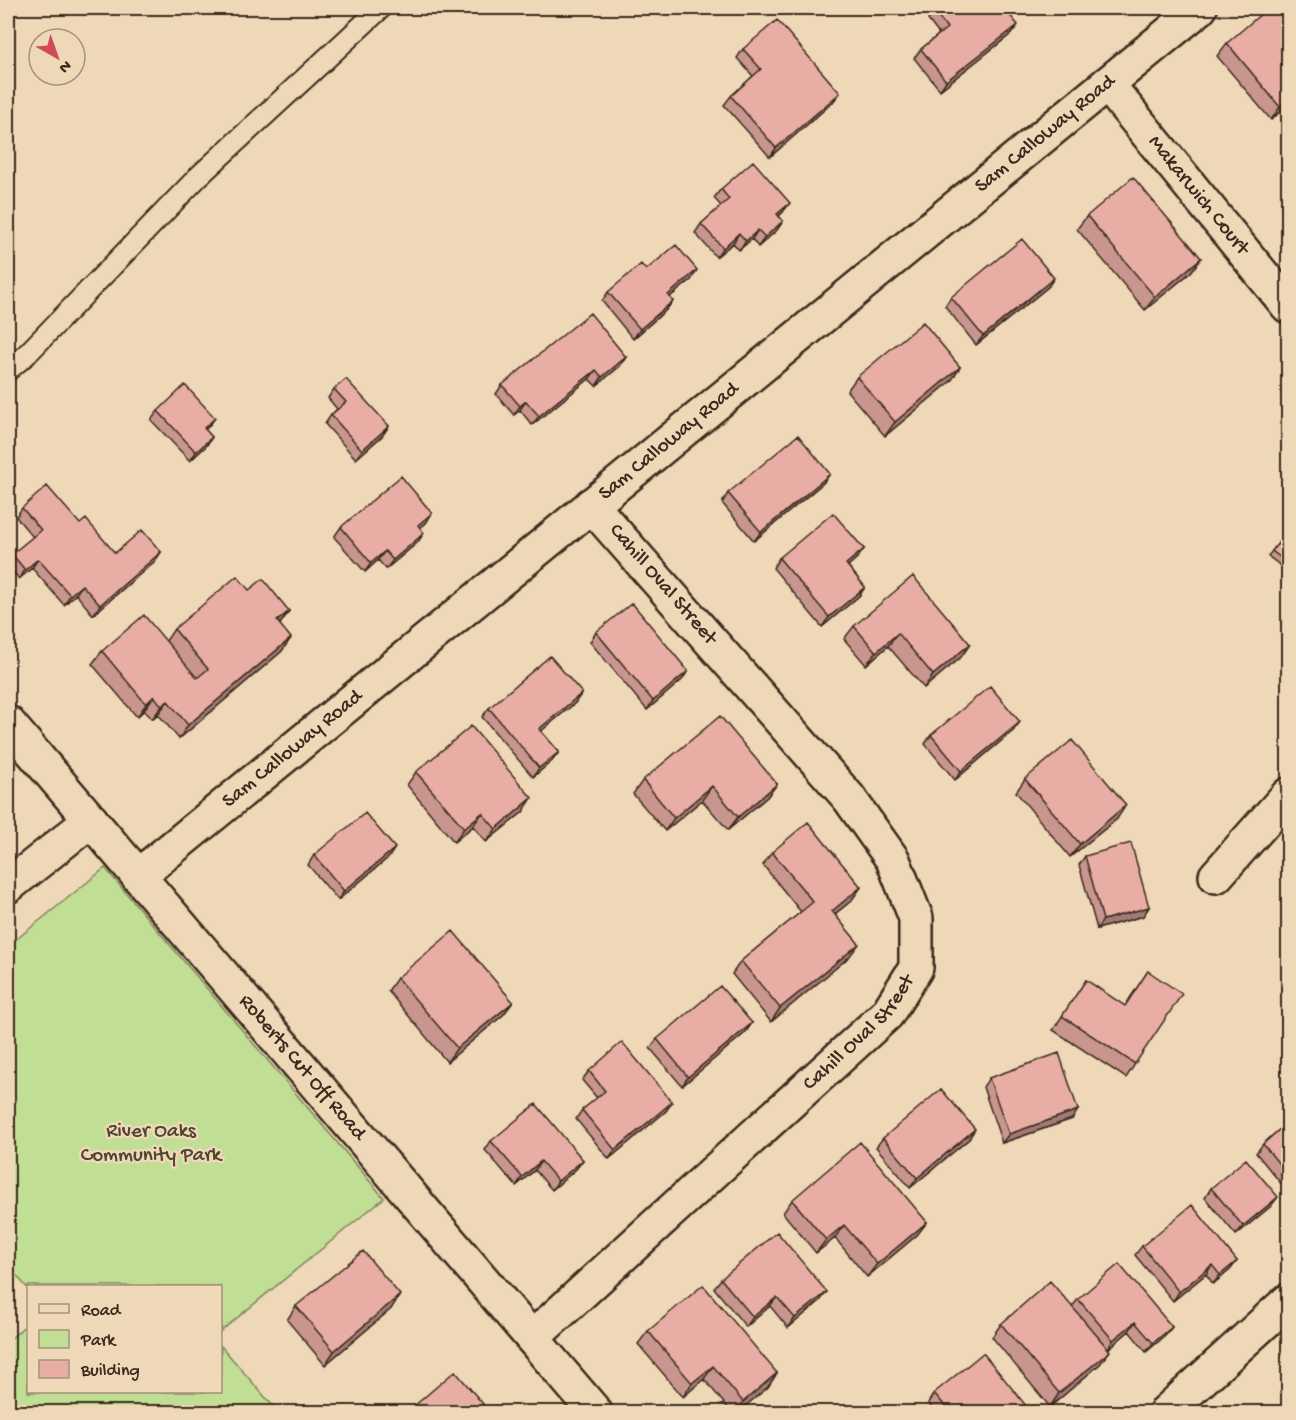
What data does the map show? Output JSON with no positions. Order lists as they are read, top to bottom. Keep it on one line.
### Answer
{"streets":{"street":["Sam Calloway Road","Makarwich Court","Cahill Oval Street","Roberts Cut Off Road"]},"crossings":[["Sam Calloway Road","Makarwich Court"],["Sam Calloway Road","Cahill Oval Street"],["Sam Calloway Road","Roberts Cut Off Road"],["Cahill Oval Street","Roberts Cut Off Road"]],"parks":["River Oaks Community Park"],"legend":["Road","Park","Building"],"north":"bottom right"}
